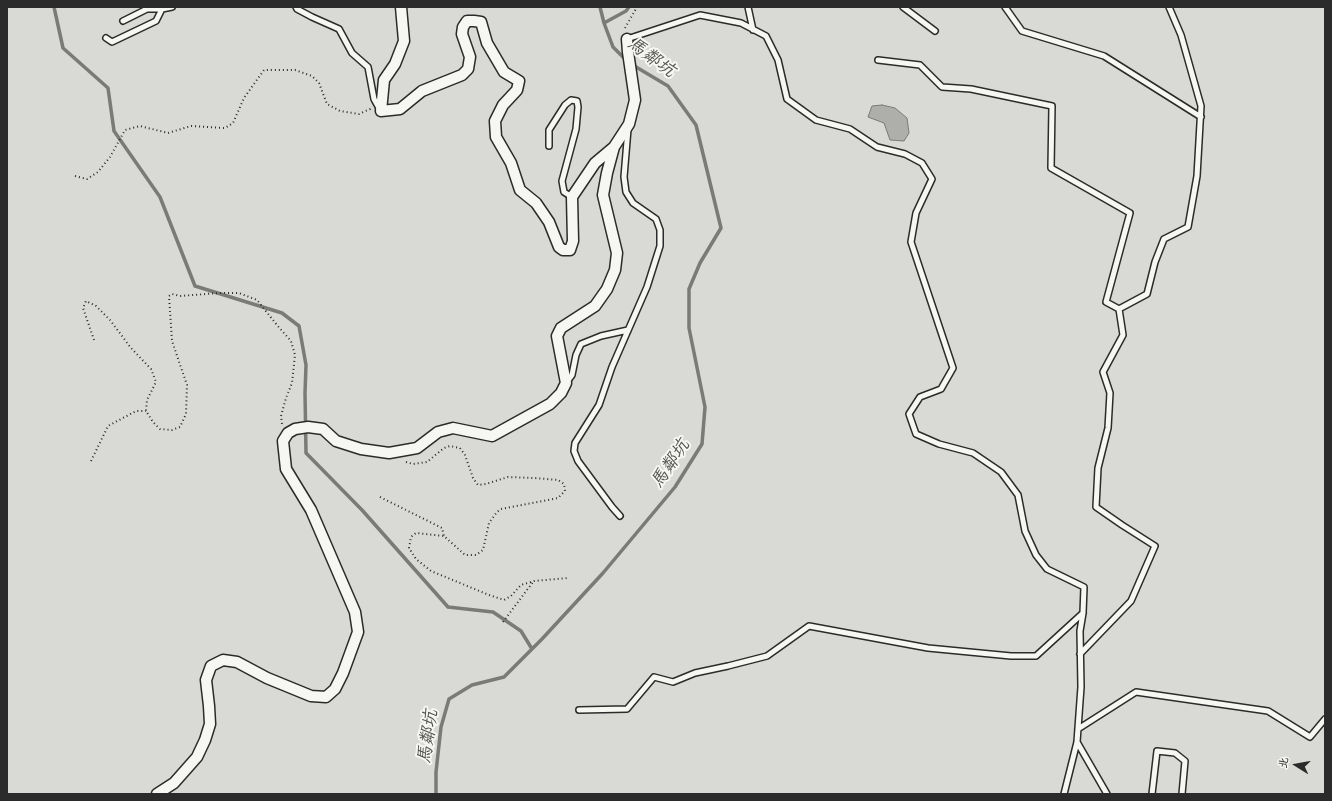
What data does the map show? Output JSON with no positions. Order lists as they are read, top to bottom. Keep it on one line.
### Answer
{"water":["馬鄰坑"],"north":"left"}
